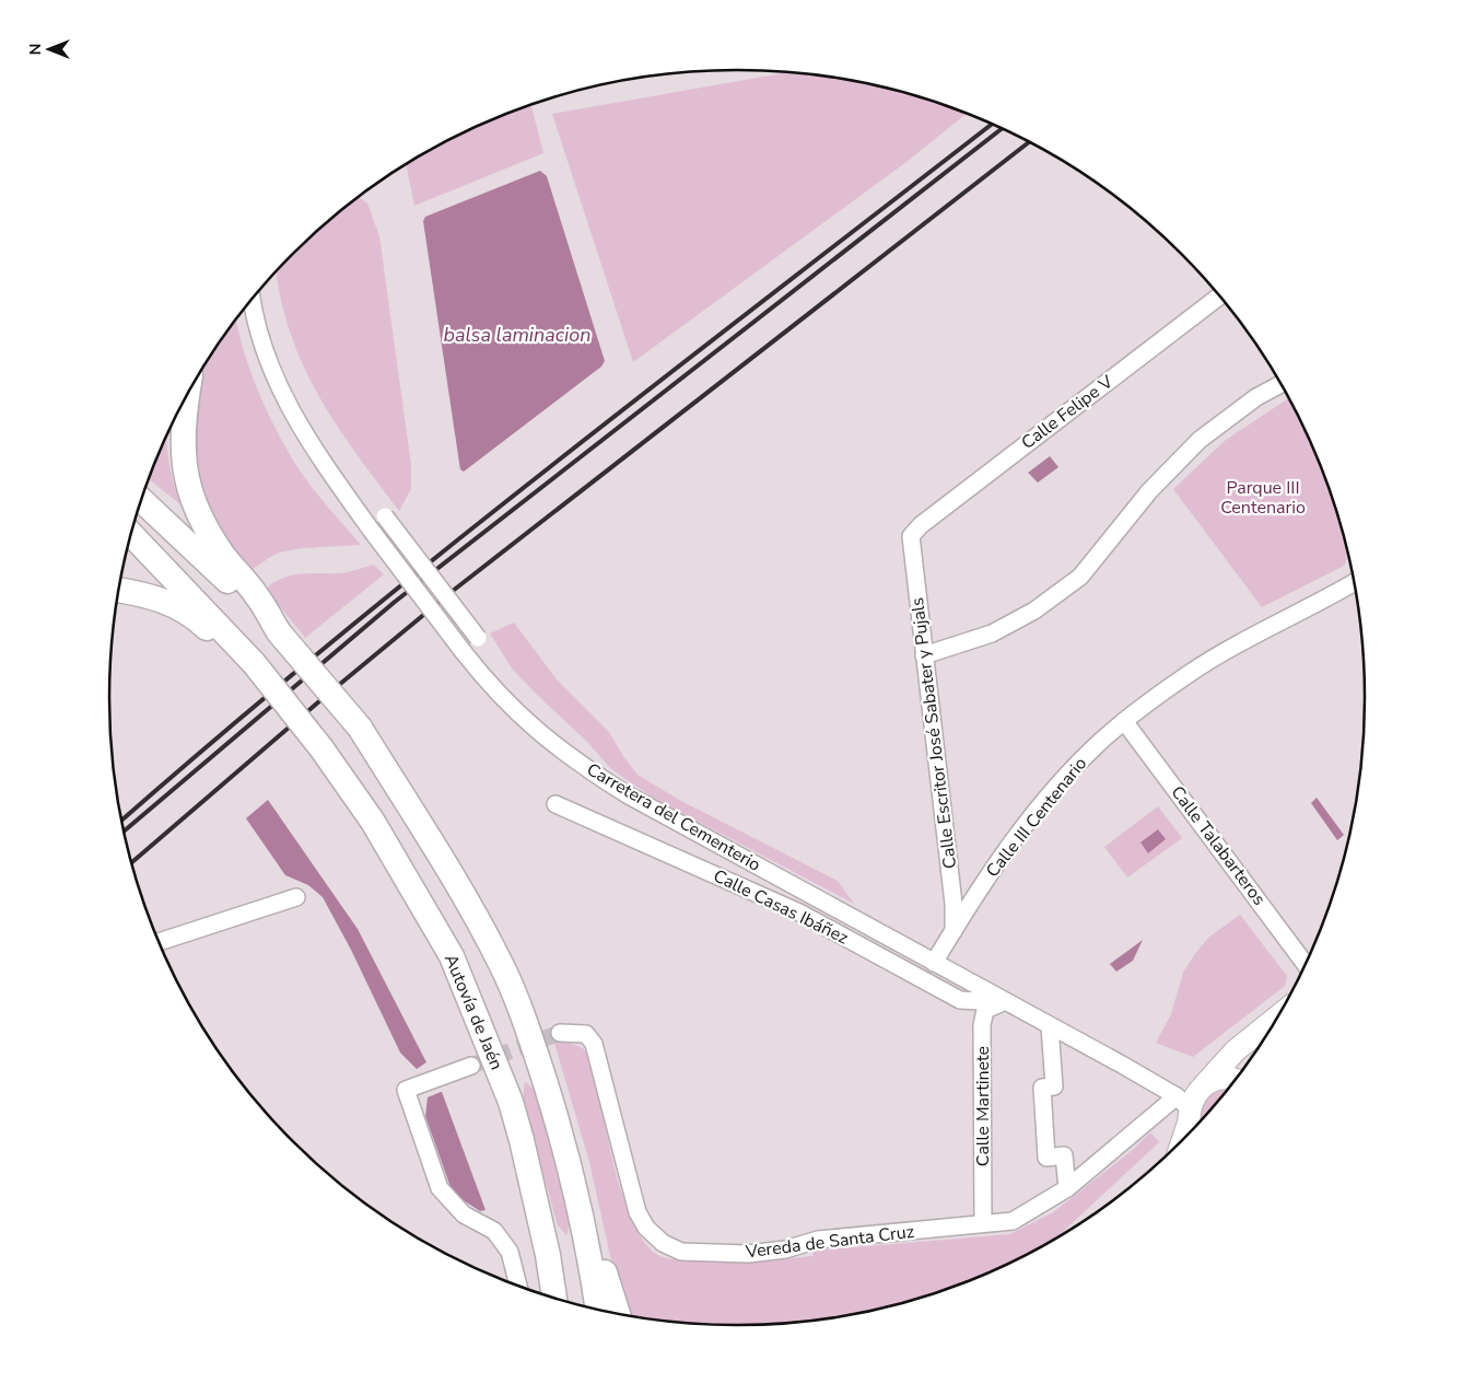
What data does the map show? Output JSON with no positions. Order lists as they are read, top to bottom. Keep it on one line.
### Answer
{"streets":{"highway":["Autovía de Jaén"],"street":["Calle Felipe V","Calle Escritor José Sabater y Pujals","Carretera del Cementerio","Calle III Centenario","Calle Talabarteros","Calle Casas Ibáñez","Calle Martinete","Vereda de Santa Cruz"]},"crossings":[["Calle Felipe V","Calle Escritor José Sabater y Pujals"],["Calle Escritor José Sabater y Pujals","Calle III Centenario"],["Carretera del Cementerio","Calle Casas Ibáñez"],["Calle III Centenario","Calle Talabarteros"],["Calle III Centenario","Calle Casas Ibáñez"],["Calle Casas Ibáñez","Calle Martinete"],["Calle Casas Ibáñez","Vereda de Santa Cruz"],["Calle Martinete","Vereda de Santa Cruz"]],"water":["balsa laminacion"],"parks":["Parque III Centenario"],"north":"left"}
